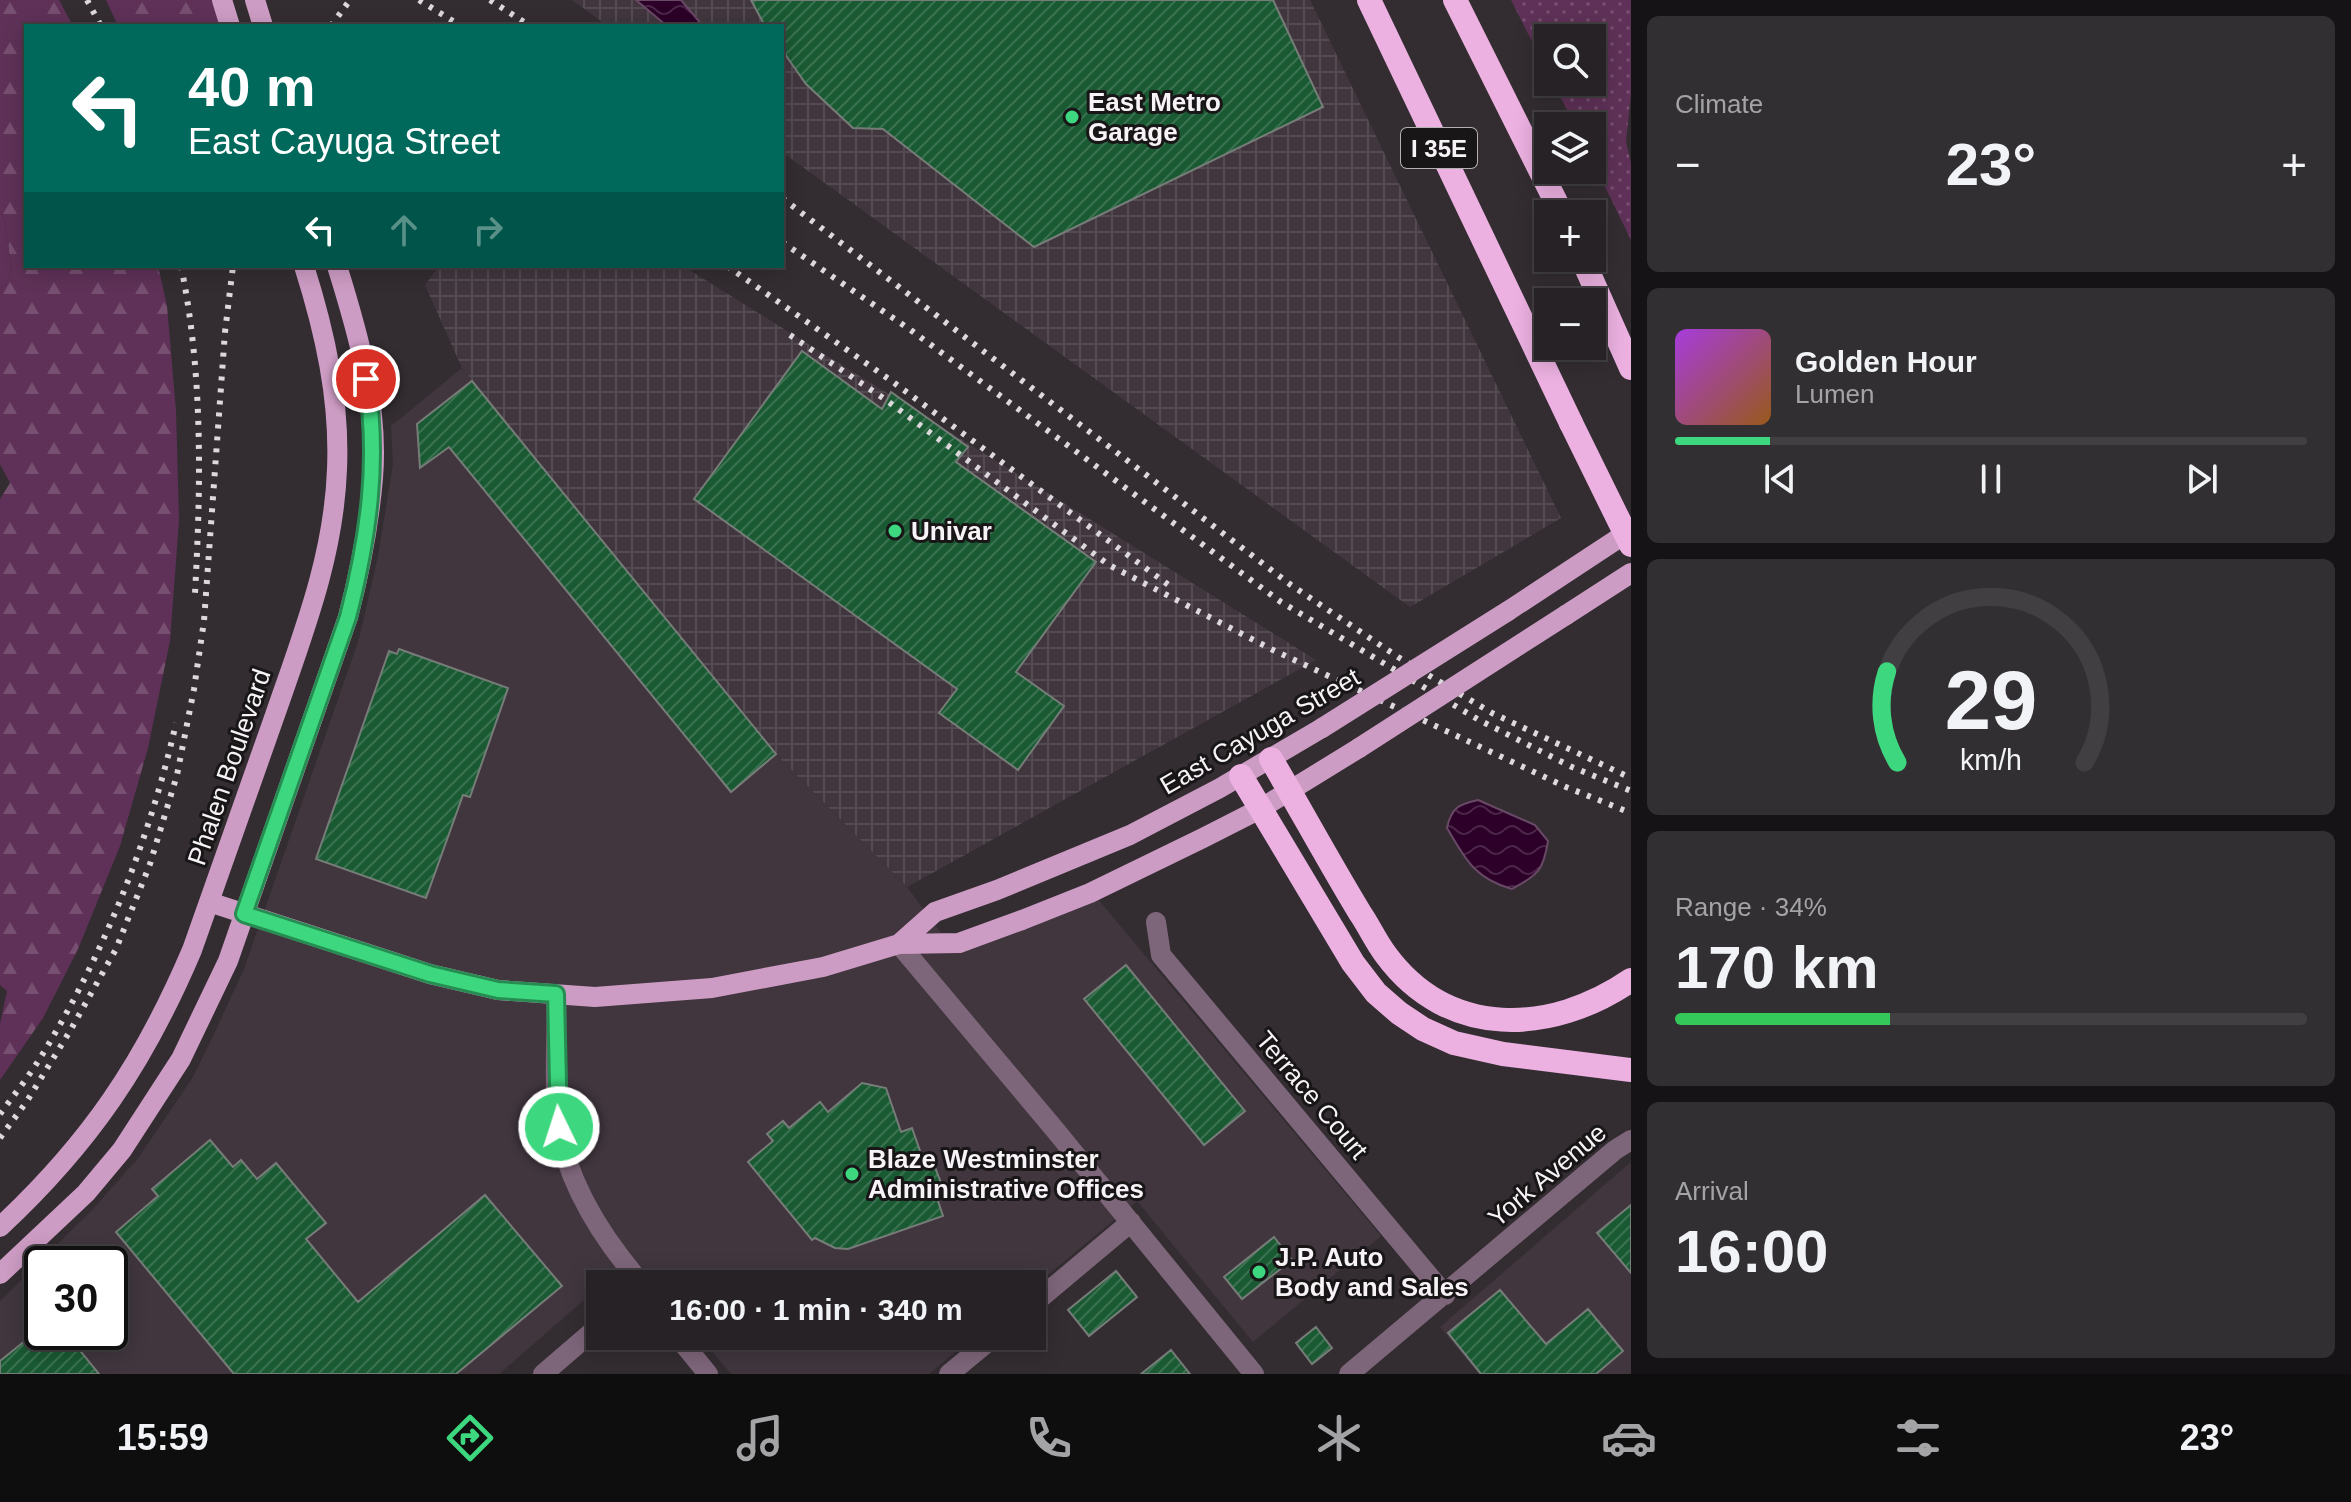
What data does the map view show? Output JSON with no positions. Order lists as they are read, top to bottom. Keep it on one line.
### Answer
{"streets":{"highway":["I 35E"],"main road":["East Cayuga Street","Phalen Boulevard"],"street":["Terrace Court","York Avenue"]},"crossings":[["East Cayuga Street","Phalen Boulevard"],["Terrace Court","York Avenue"]],"places":["East Metro Garage","Univar","Blaze Westminster Administrative Offices","J.P. Auto Body and Sales"],"page":{"tile":["Climate",["Range · 34%","170 km"],["Arrival","16:00"]],"map_buttons":["+","−"],"turn":["40 m","East Cayuga Street"],"heat":["−","23°","+"],"song":["Golden Hour","Lumen"],"limit":"30","trip":"16:00 · 1 min · 340 m","tabs":["15:59","23°"],"gauge":["29","km/h"]}}
